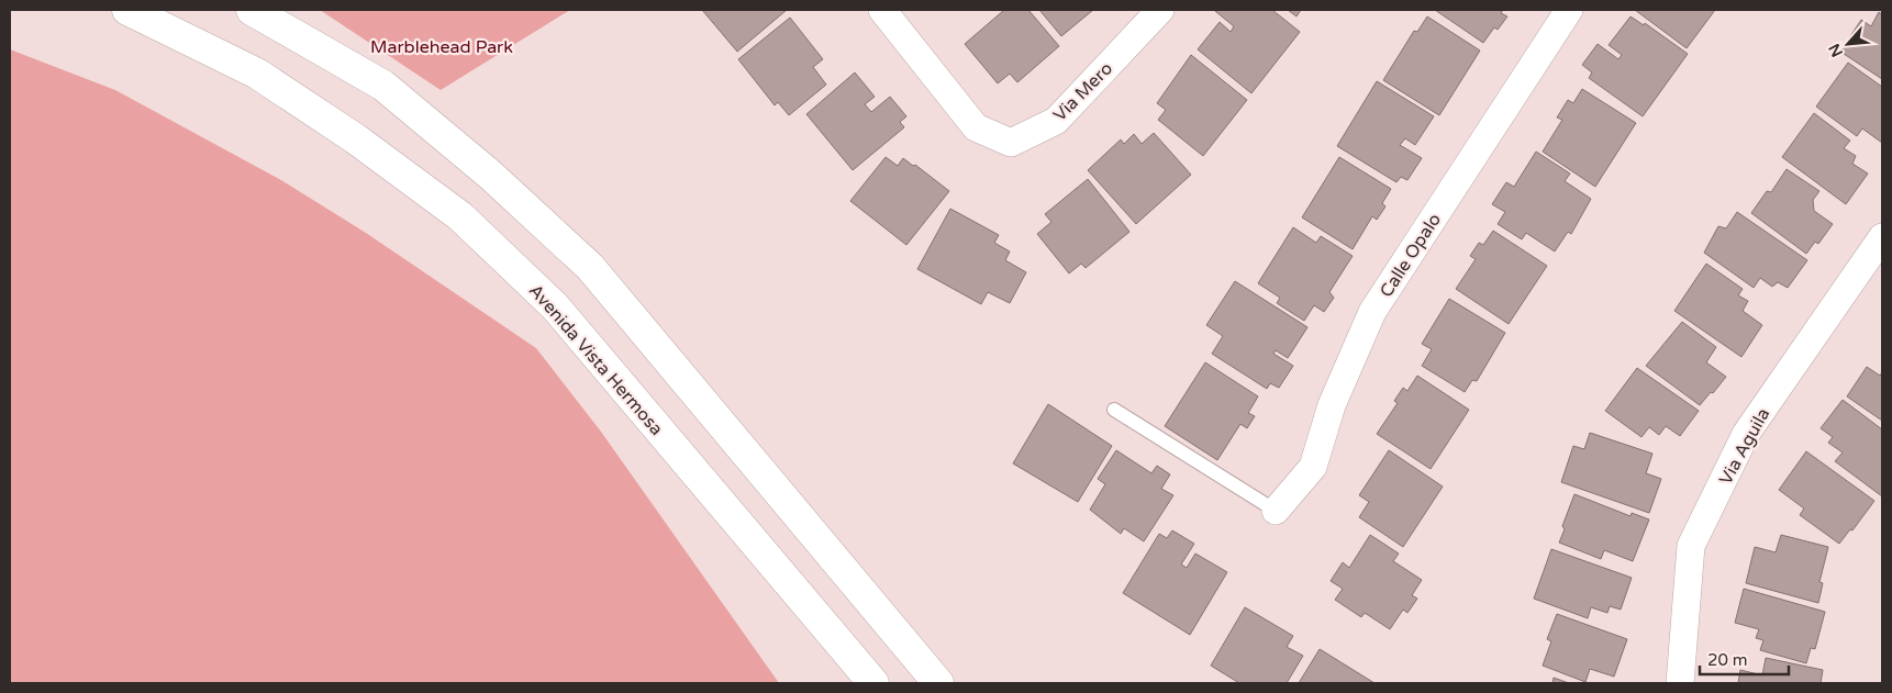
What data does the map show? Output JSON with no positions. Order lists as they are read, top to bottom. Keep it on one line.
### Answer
{"streets":{"main road":["Avenida Vista Hermosa"],"street":["Via Mero","Calle Opalo","Via Aguila"]},"parks":["Marblehead Park"],"scale_bar":"20 m","north":"bottom left"}
